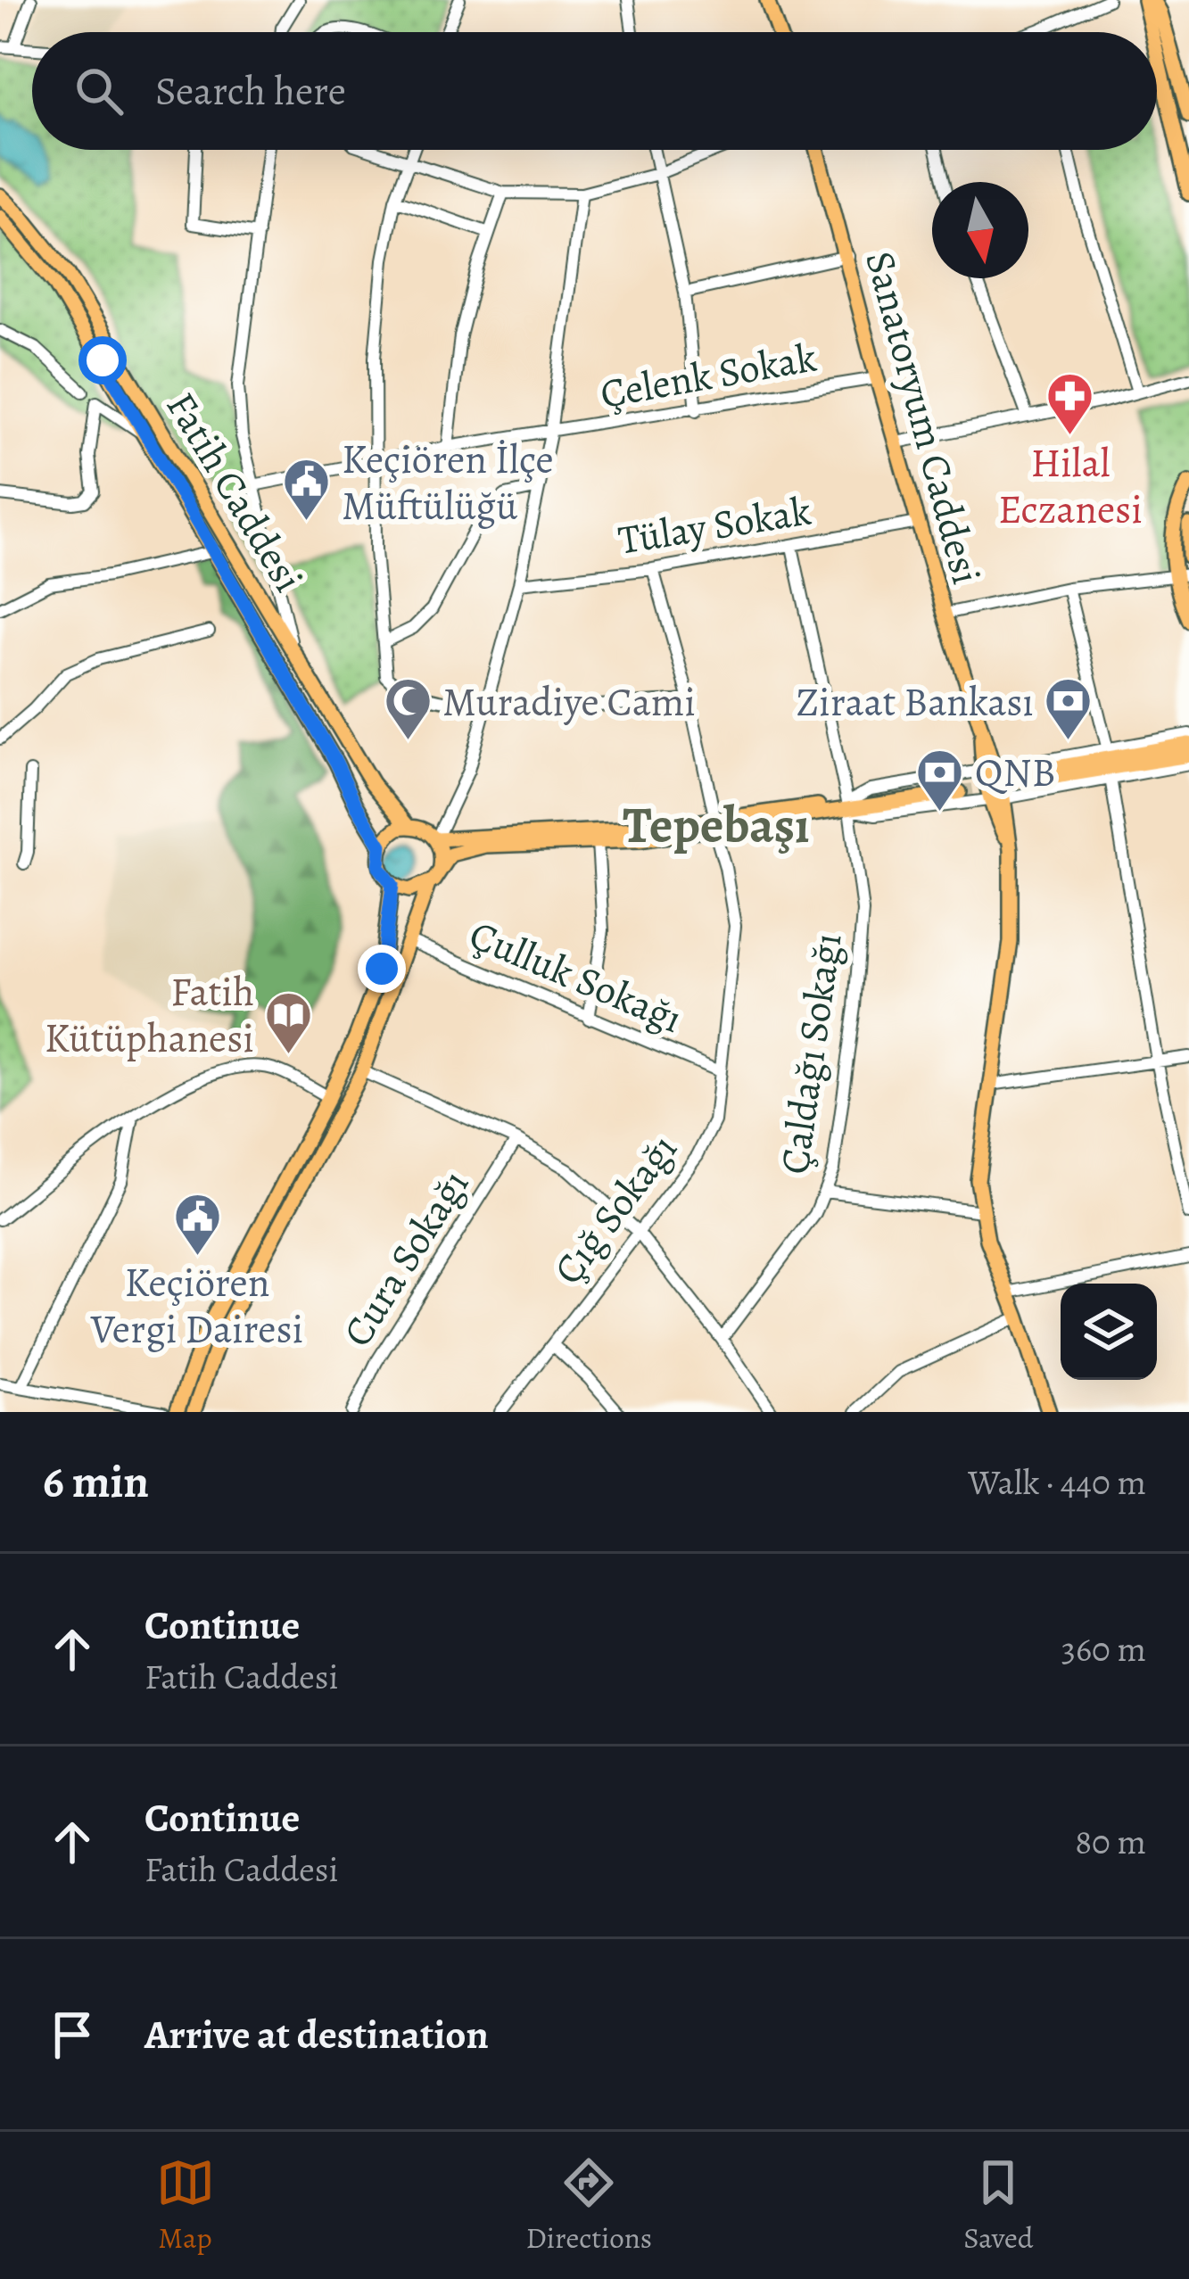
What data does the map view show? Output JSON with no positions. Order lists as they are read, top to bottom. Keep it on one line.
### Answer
{"streets":{"main road":["Sanatoryum Caddesi","Fatih Caddesi"],"street":["Çelenk Sokak","Tülay Sokak","Çulluk Sokağı","Çaldağı Sokağı","Çığ Sokağı","Cura Sokağı"]},"crossings":[["Çelenk Sokak","Sanatoryum Caddesi"],["Sanatoryum Caddesi","Tülay Sokak"],["Tülay Sokak","Çaldağı Sokağı"],["Tülay Sokak","Çığ Sokağı"],["Çulluk Sokağı","Çığ Sokağı"]],"districts":["Tepebaşı"],"places":{"pharmacy":["Hilal Eczanesi"],"public building":["Keçiören İlçe Müftülüğü","Keçiören Vergi Dairesi"],"mosque":["Muradiye Cami"],"bank":["Ziraat Bankası","QNB"],"library":["Fatih Kütüphanesi"]},"north":"bottom","page":{"search":"Search here","heading":["6 min","Walk · 440 m"],"list":[["Continue","Fatih Caddesi","360 m"],["Continue","Fatih Caddesi","80 m"],"Arrive at destination"],"nav":["Map","Directions","Saved"]}}
